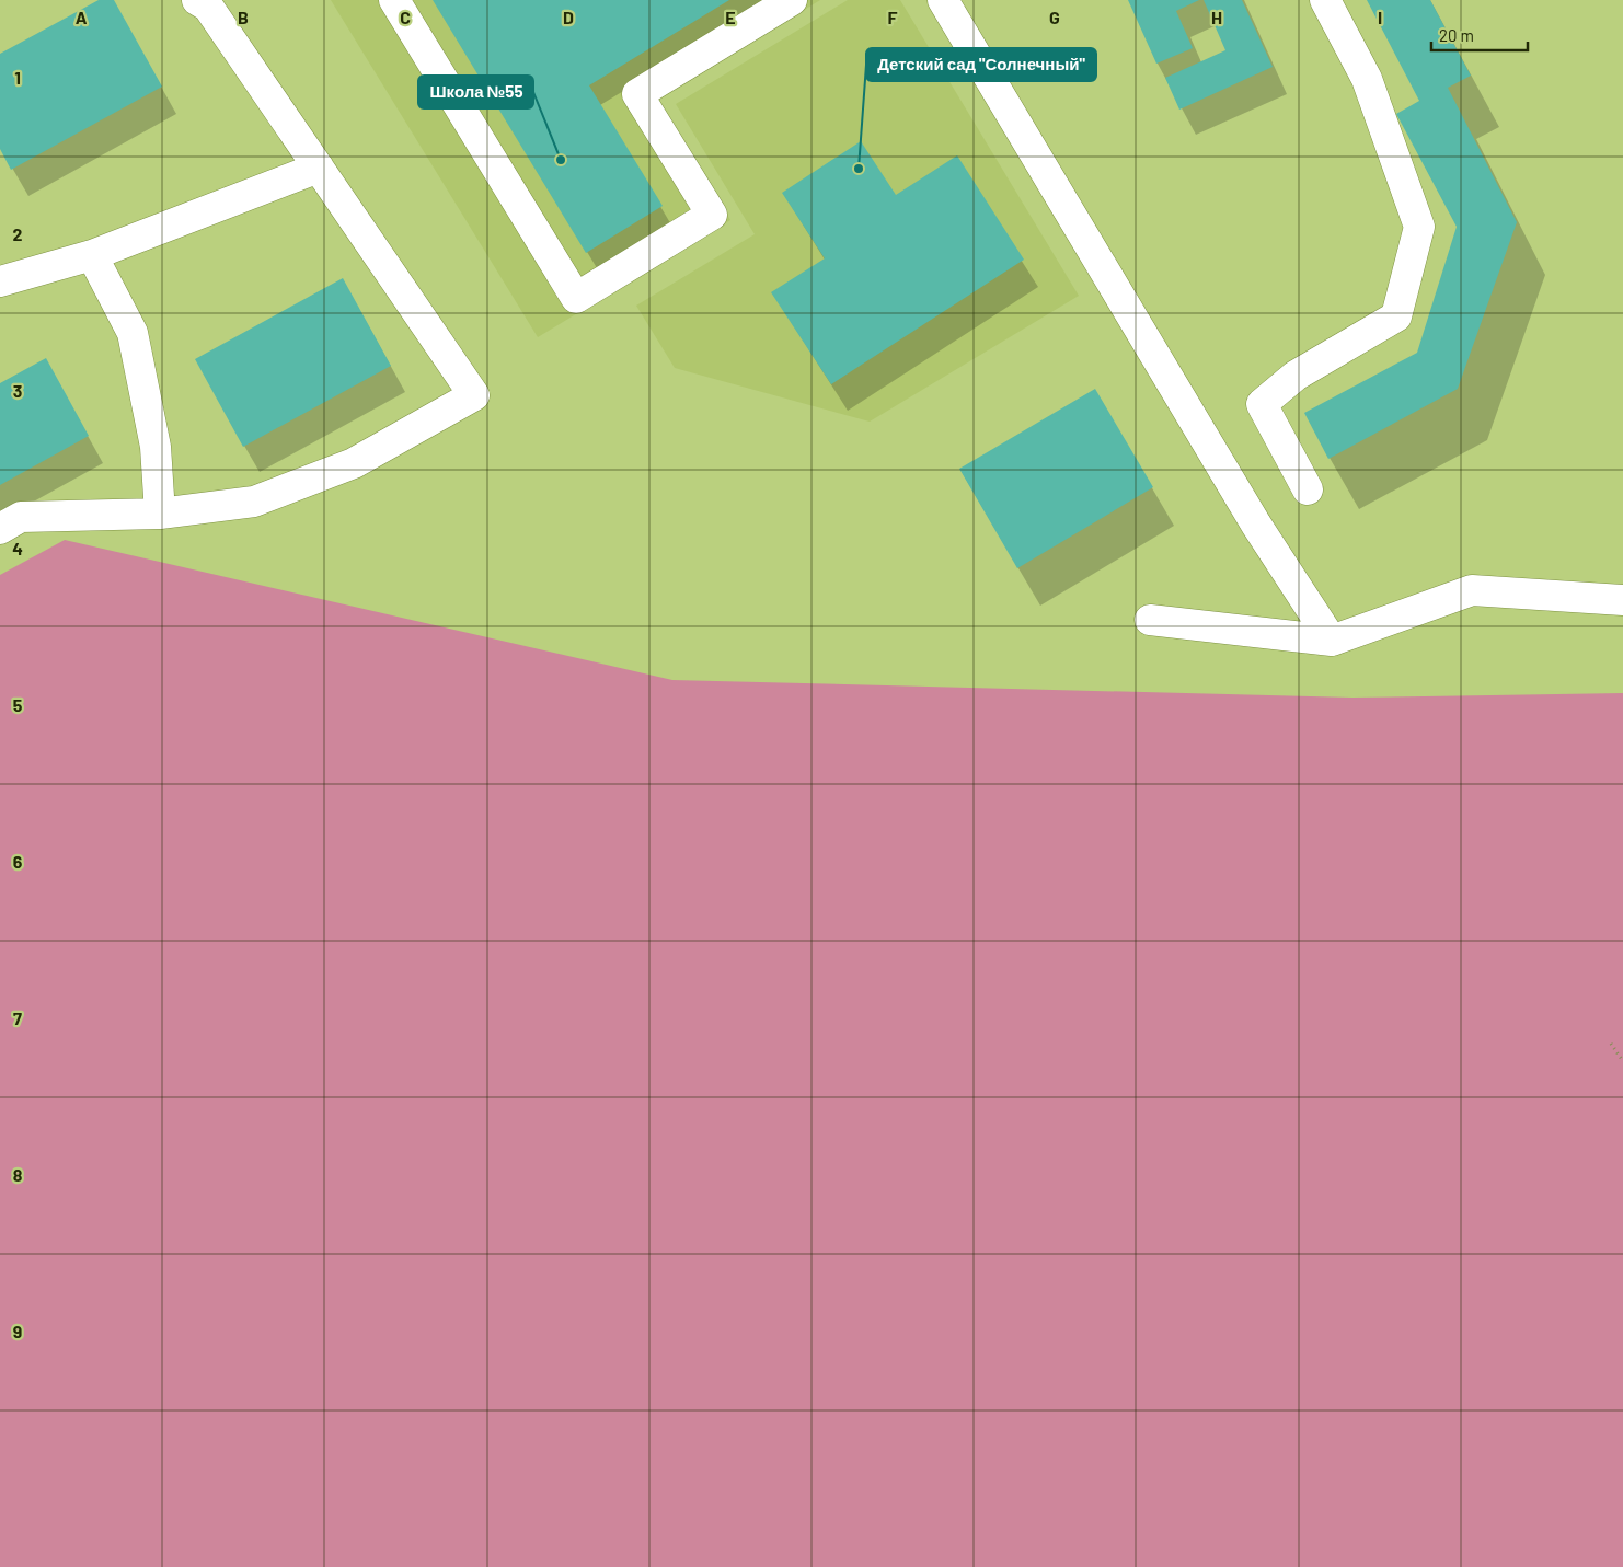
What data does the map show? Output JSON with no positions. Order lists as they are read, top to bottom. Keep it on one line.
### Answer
{"places":["Школа №55","Детский сад \"Солнечный\""],"scale_bar":"20 m","grid":{"columns":["A","B","C","D","E","F","G","H","I"],"rows":["1","2","3","4","5","6","7","8","9"]}}
